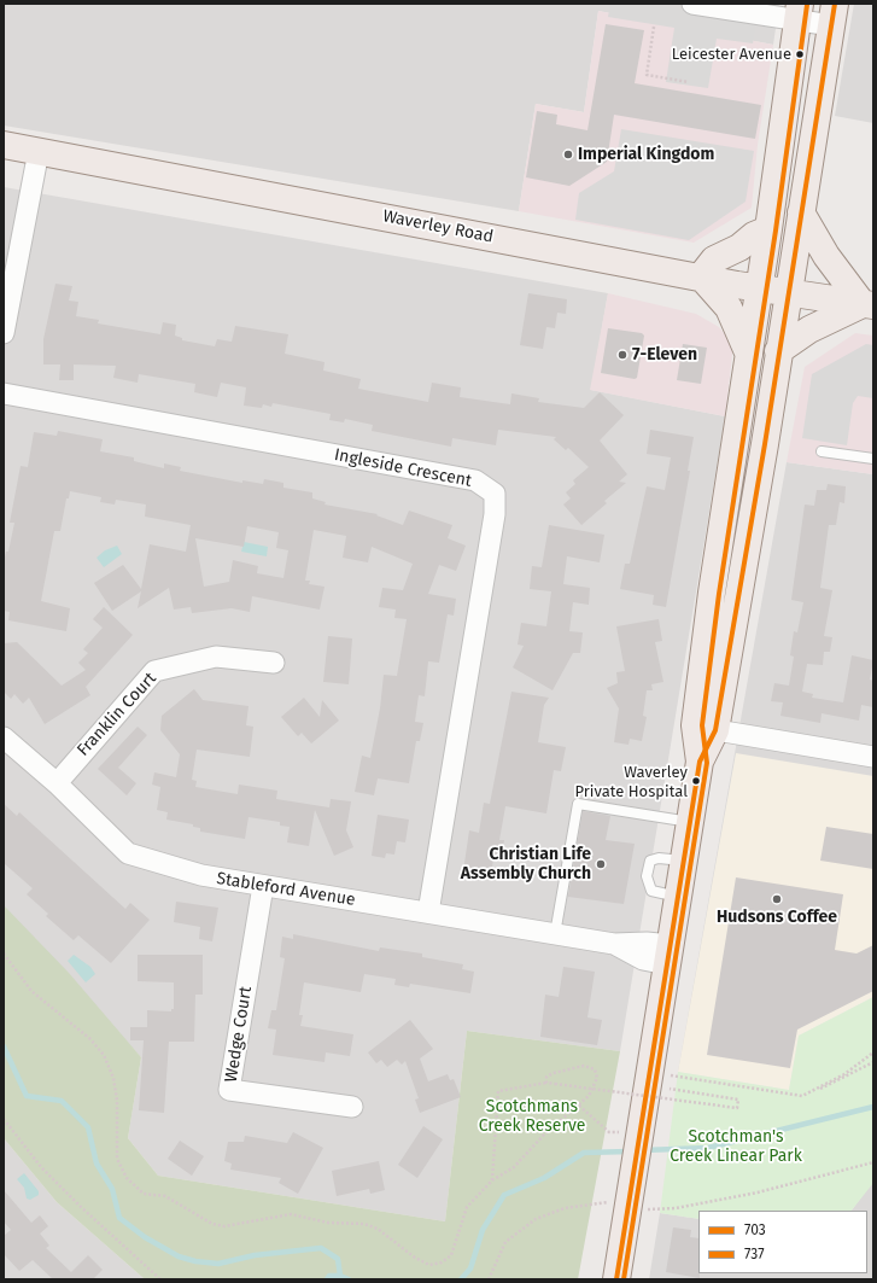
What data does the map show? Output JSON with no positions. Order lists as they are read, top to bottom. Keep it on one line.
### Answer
{"streets":{"main road":["Waverley Road"],"street":["Ingleside Crescent","Franklin Court","Stableford Avenue","Wedge Court"]},"crossings":[["Ingleside Crescent","Stableford Avenue"],["Franklin Court","Stableford Avenue"],["Stableford Avenue","Wedge Court"]],"parks":["Scotchmans Creek Reserve","Scotchman's Creek Linear Park"],"places":["Leicester Avenue","Imperial Kingdom","7-Eleven","Waverley Private Hospital","Christian Life Assembly Church","Hudsons Coffee"],"lines":["transit line 703","transit line 737"],"legend":["703","737"]}
